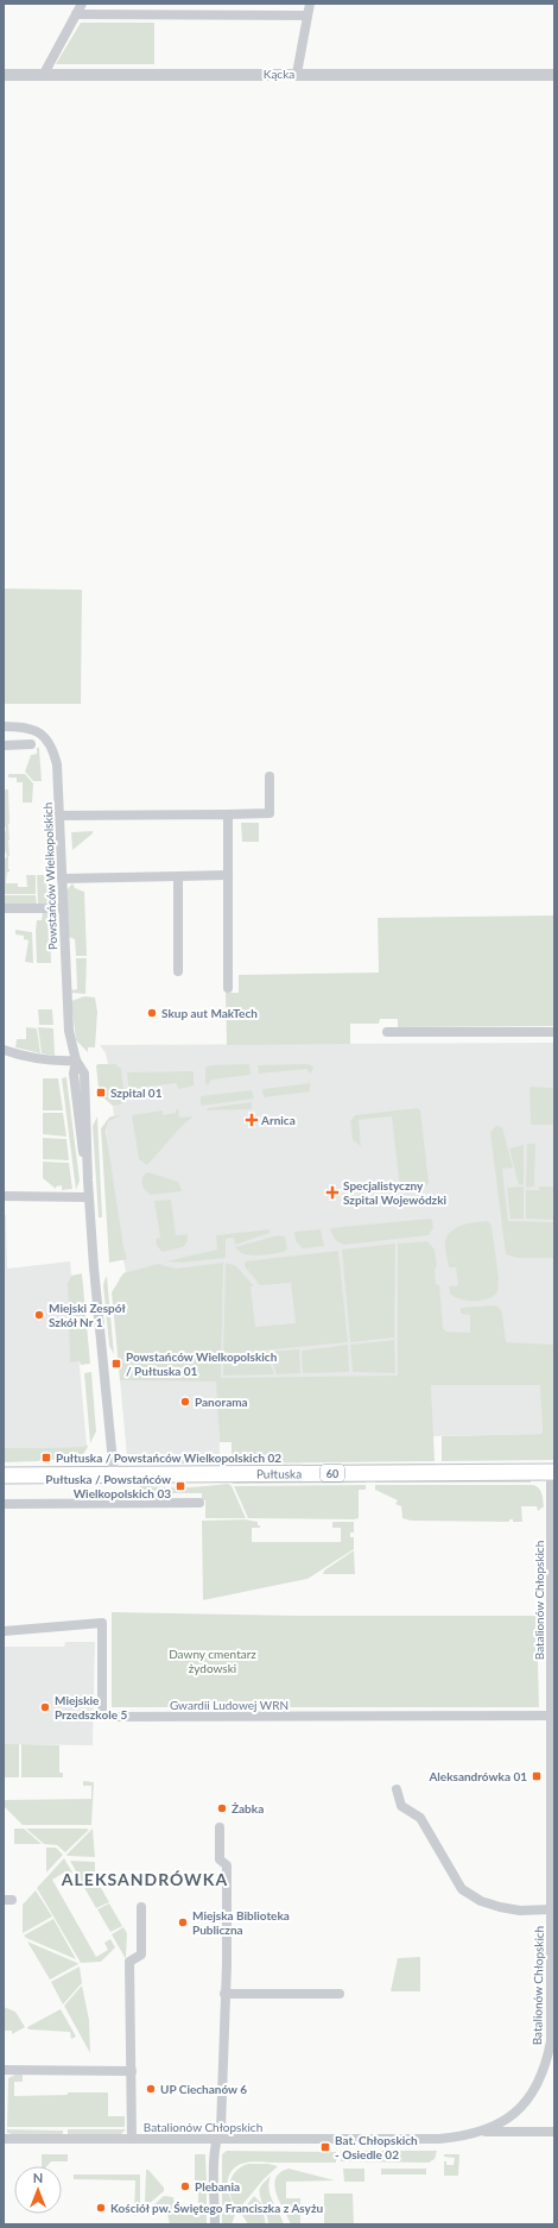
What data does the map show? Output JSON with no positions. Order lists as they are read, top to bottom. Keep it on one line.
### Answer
{"streets":{"main road":["Pułtuska","60"],"street":["Kącka","Powstańców Wielkopolskich","Batalionów Chłopskich","Gwardii Ludowej WRN"]},"crossings":[["Powstańców Wielkopolskich","Pułtuska"],["Pułtuska","Batalionów Chłopskich"],["Batalionów Chłopskich","Gwardii Ludowej WRN"]],"districts":["ALEKSANDRÓWKA"],"parks":["Dawny cmentarz żydowski"],"places":{"other":["Skup aut MakTech","Miejski Zespół Szkół Nr 1","Panorama","Miejskie Przedszkole 5","Żabka","Miejska Biblioteka Publiczna","UP Ciechanów 6","Plebania","Kościół pw. Świętego Franciszka z Asyżu"],"transit":["Szpital 01","Powstańców Wielkopolskich / Pułtuska 01","Pułtuska / Powstańców Wielkopolskich 02","Pułtuska / Powstańców Wielkopolskich 03","Aleksandrówka 01","Bat. Chłopskich - Osiedle 02"],"health":["Arnica","Specjalistyczny Szpital Wojewódzki"]},"north":"top"}
